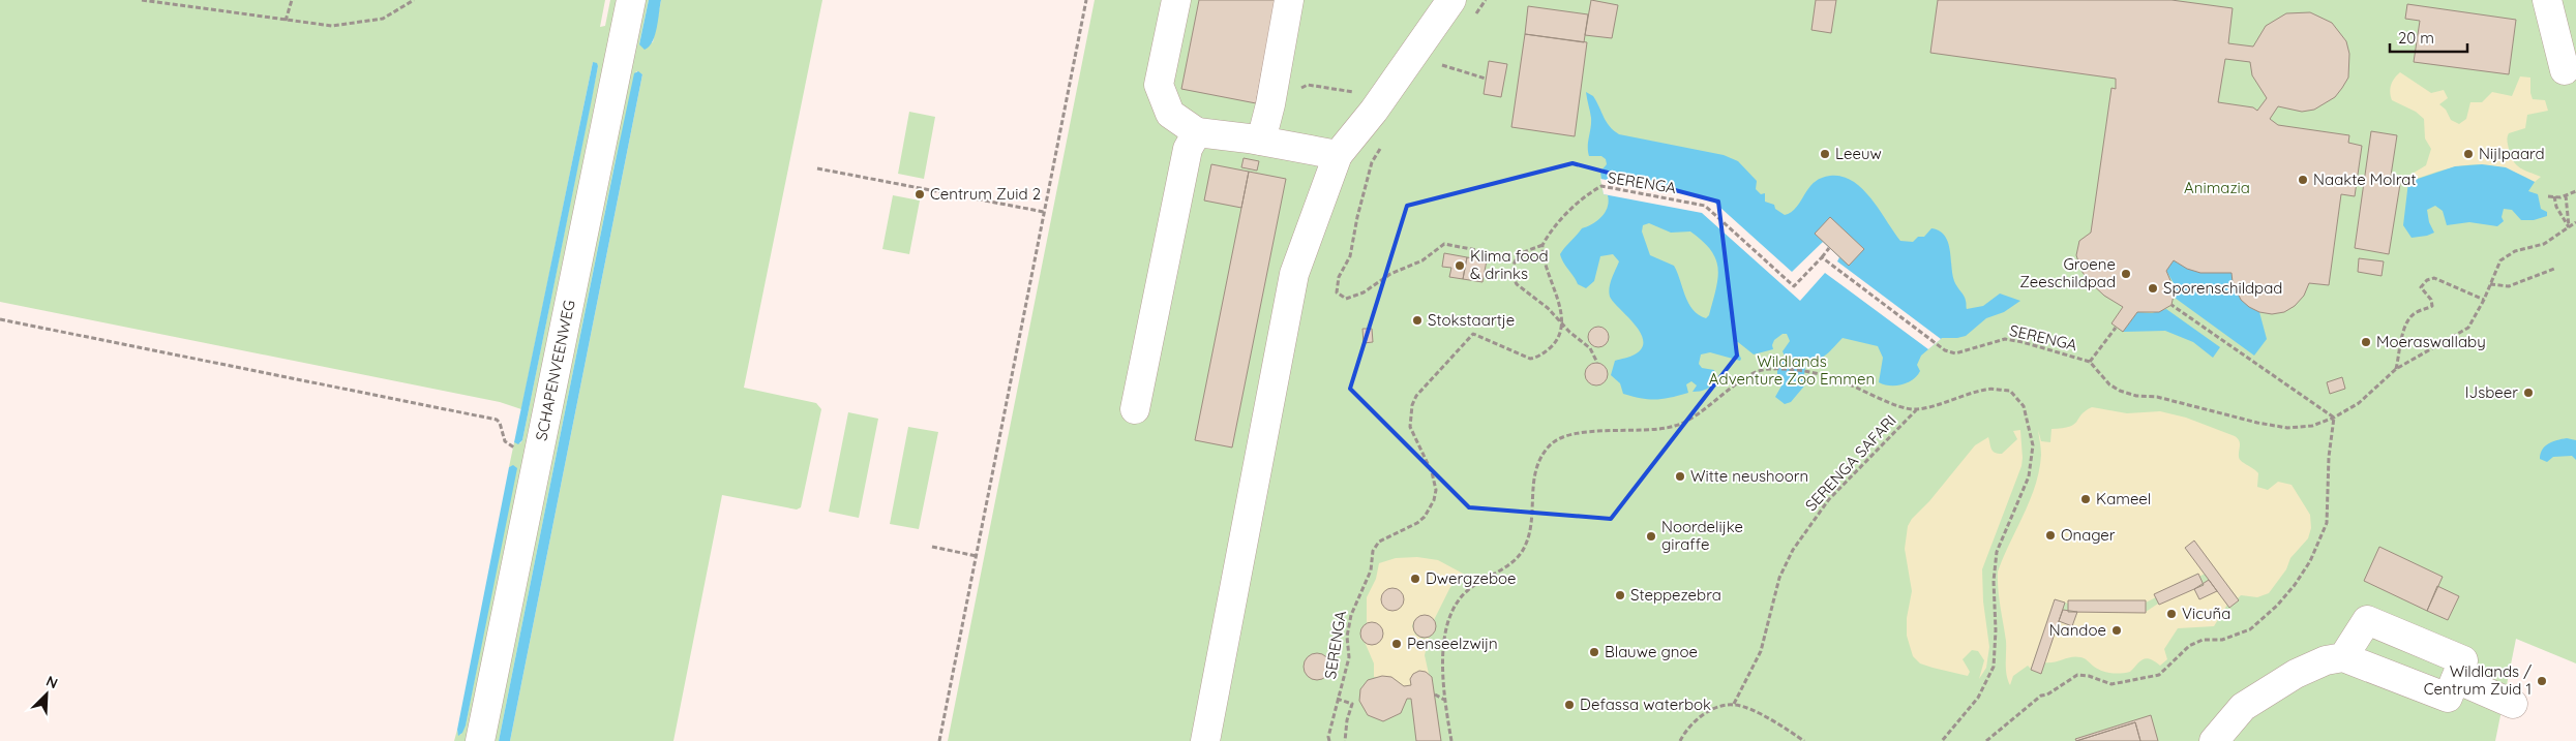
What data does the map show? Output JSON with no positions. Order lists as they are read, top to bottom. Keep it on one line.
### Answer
{"streets":{"street":["SCHAPENVEENWEG"],"path":["SERENGA","SERENGA SAFARI"]},"parks":["Animazia","Wildlands Adventure Zoo Emmen"],"places":["Leeuw","Nijlpaard","Naakte Molrat","Centrum Zuid 2","Klima food & drinks","Groene Zeeschildpad","Sporenschildpad","Stokstaartje","Moeraswallaby","IJsbeer","Witte neushoorn","Kameel","Onager","Noordelijke giraffe","Dwergzeboe","Steppezebra","Vicuña","Nandoe","Penseelzwijn","Blauwe gnoe","Wildlands / Centrum Zuid 1","Defassa waterbok"],"scale_bar":"20 m","north":"top right"}
